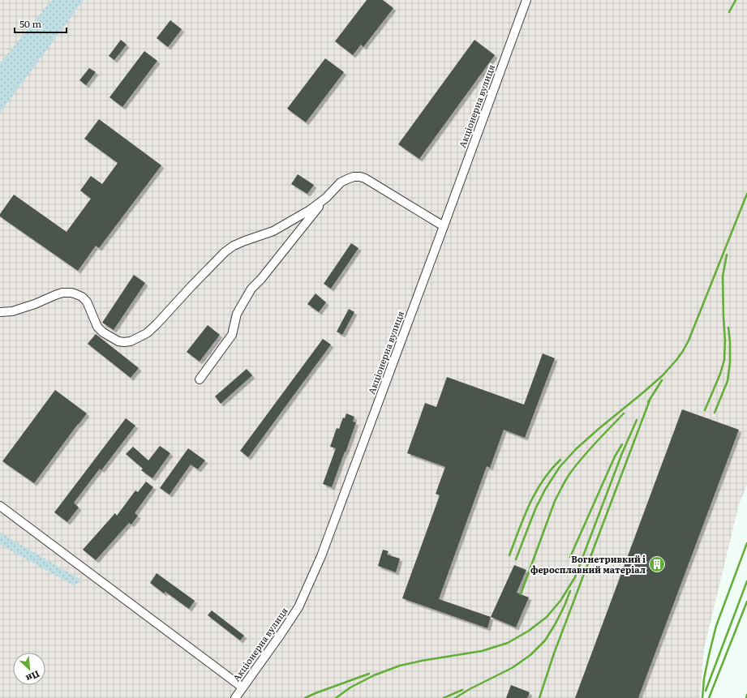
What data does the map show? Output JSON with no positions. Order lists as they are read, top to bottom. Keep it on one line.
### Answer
{"streets":{"street":["Акціонерна вулиця"]},"places":{"building":["Вогнетривкий і феросплавний матеріал"]},"scale_bar":"50 m","north":"bottom right"}
